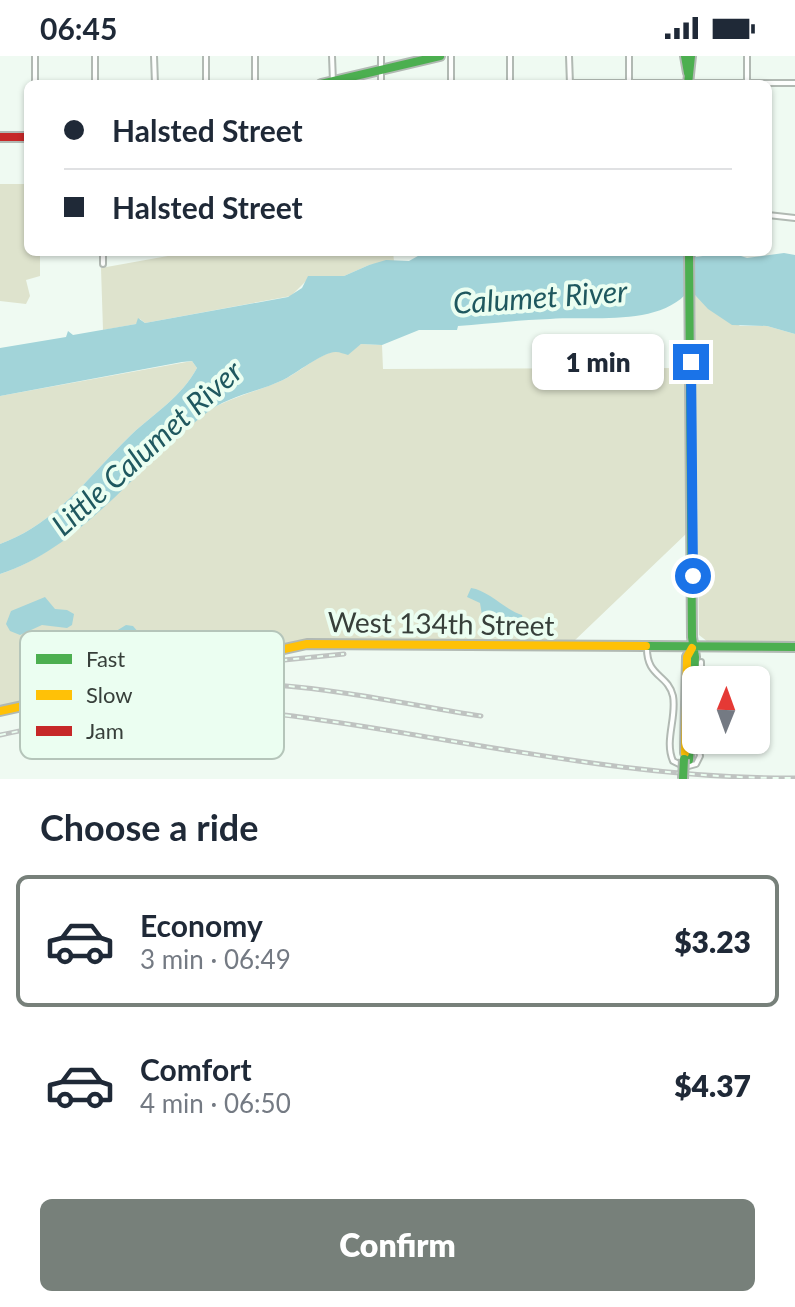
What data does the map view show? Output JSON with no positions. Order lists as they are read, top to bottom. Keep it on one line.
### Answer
{"streets":{"street":["West 134th Street"]},"water":["Calumet River","Little Calumet River"],"legend":["Fast","Slow","Jam"],"north":"top","page":{"status":"06:45","banner":["Halsted Street","Halsted Street"],"bubble":"1 min","heading":"Choose a ride","list":[{"name":"Economy","note":"3 min · 06:49","value":"$3.23"},{"name":"Comfort","note":"4 min · 06:50","value":"$4.37"}],"buttons":"Confirm"}}
